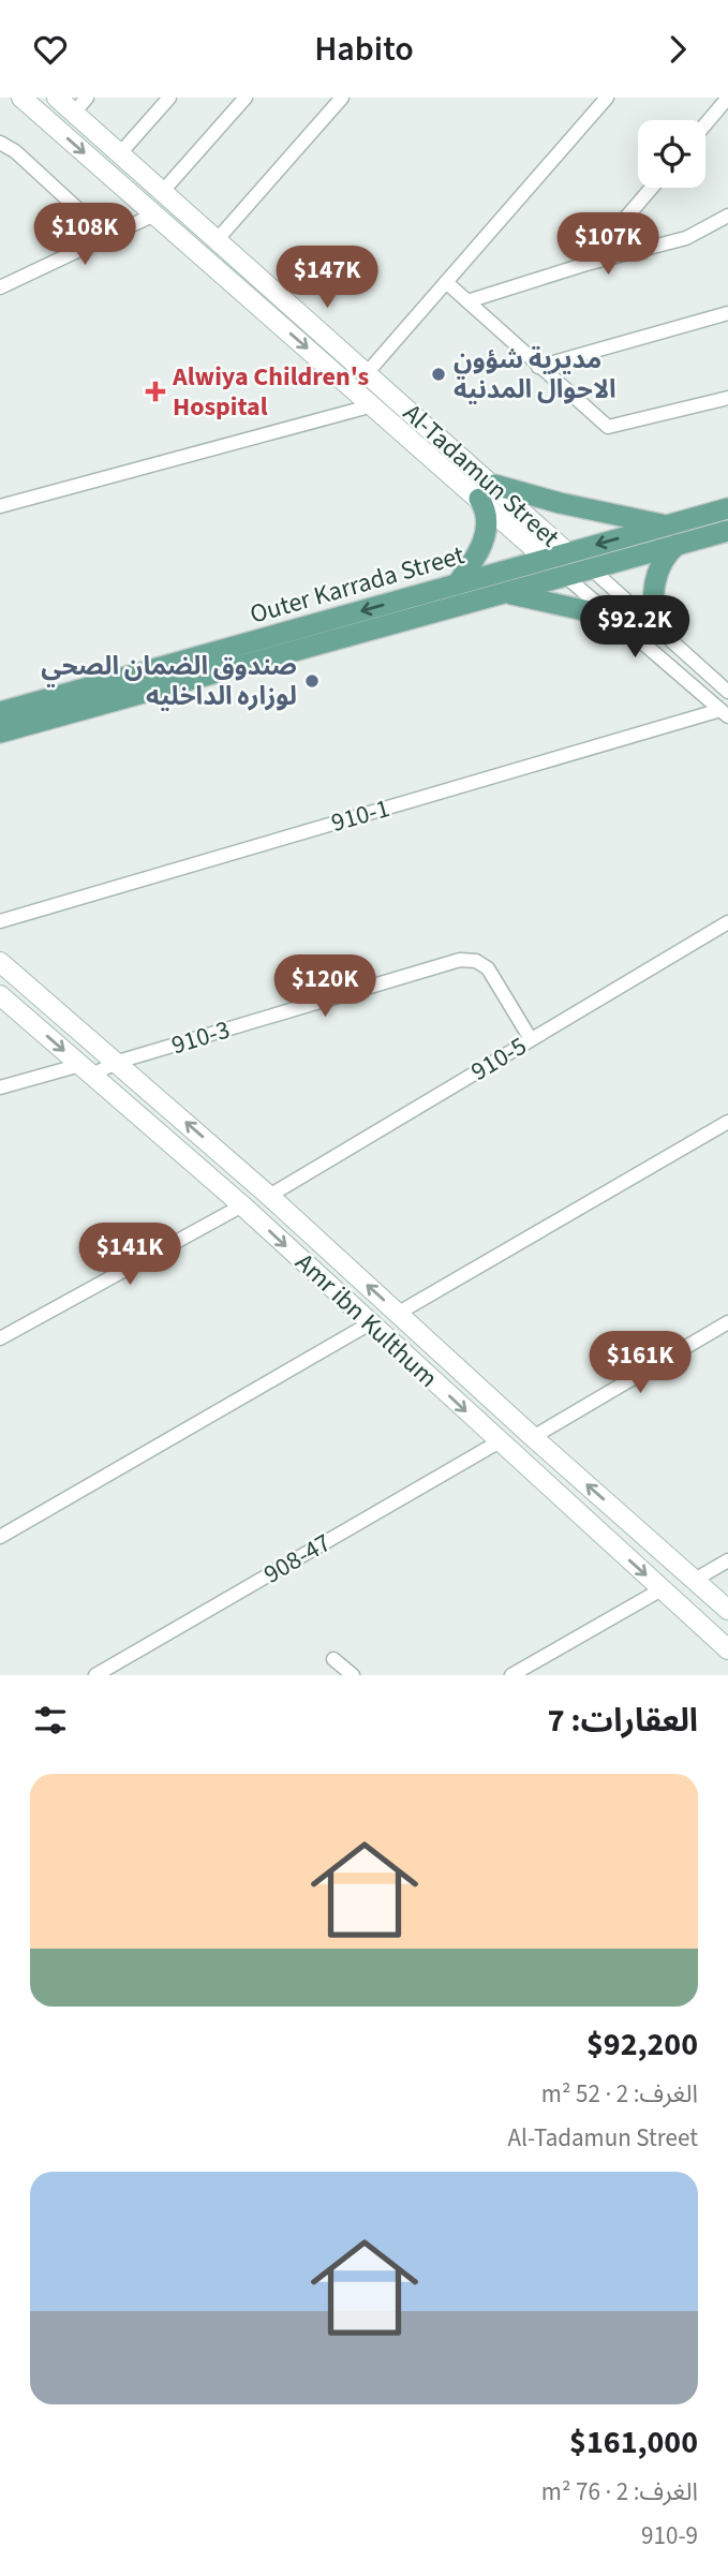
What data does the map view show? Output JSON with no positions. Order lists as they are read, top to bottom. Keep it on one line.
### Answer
{"streets":{"main road":["Outer Karrada Street"],"street":["Al-Tadamun Street","910-1","910-3","910-5","Amr ibn Kulthum","908-47"]},"crossings":[["Al-Tadamun Street","Outer Karrada Street"],["Al-Tadamun Street","910-1"],["910-3","910-5"],["910-3","Amr ibn Kulthum"],["910-5","Amr ibn Kulthum"],["Amr ibn Kulthum","908-47"]],"places":{"other":["مديرية شؤون الاحوال المدنية","صندوق الضمان الصحي لوزاره الداخليه"],"health":["Alwiya Children's Hospital"]},"page":{"header":"Habito","price":["$108K","$107K","$147K","$92.2K","$120K","$141K","$161K"],"heading":"العقارات: 7","list":[{"name":"$92,200","note":"الغرف: 2 · 52 m² · Al-Tadamun Street"},{"name":"$161,000","note":"الغرف: 2 · 76 m² · 910-9"}]}}
